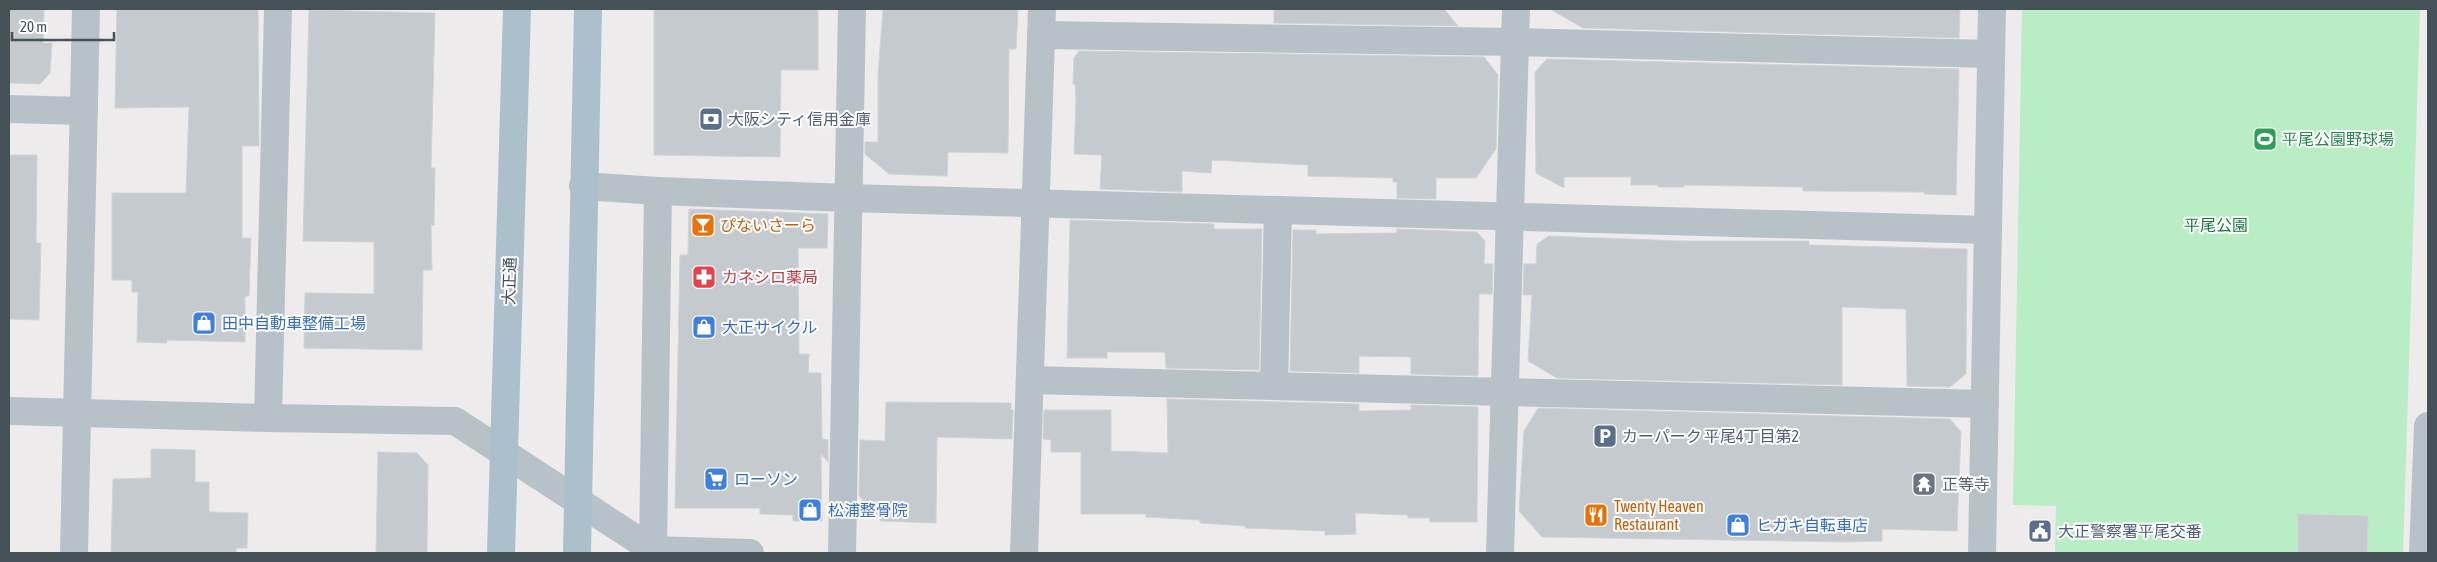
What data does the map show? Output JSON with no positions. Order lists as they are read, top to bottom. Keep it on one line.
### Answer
{"streets":{"main road":["大正通"]},"parks":["平尾公園"],"places":{"bank":["大阪シティ信用金庫"],"sports":["平尾公園野球場"],"bar":["ぴないさーら"],"pharmacy":["カネシロ薬局"],"shop":["田中自動車整備工場","大正サイクル","松浦整骨院","ヒガキ自転車店"],"parking":["カーパーク 平尾4丁目第2"],"supermarket":["ローソン"],"temple":["正等寺"],"restaurant":["Twenty Heaven Restaurant"],"public building":["大正警察署平尾交番"]},"scale_bar":"20 m"}
